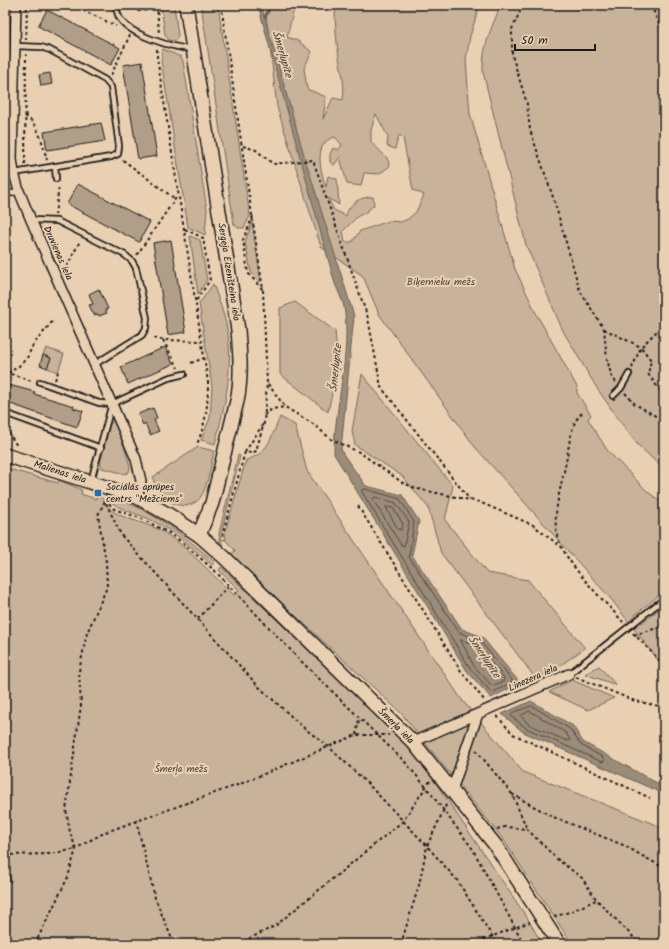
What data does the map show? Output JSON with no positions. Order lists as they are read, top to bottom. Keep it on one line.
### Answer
{"streets":{"street":["Druvienas iela","Sergeja Eizenšteina iela","Malienas iela","Linezera iela","Šmerļa iela"]},"crossings":[["Druvienas iela","Malienas iela"],["Sergeja Eizenšteina iela","Malienas iela"],["Sergeja Eizenšteina iela","Šmerļa iela"],["Malienas iela","Šmerļa iela"],["Linezera iela","Šmerļa iela"]],"water":["Šmerļupīte"],"parks":["Biķernieku mežs","Šmerļa mežs"],"places":{"transit":["Sociālās aprūpes centrs \"Mežciems\""]},"scale_bar":"50 m"}
